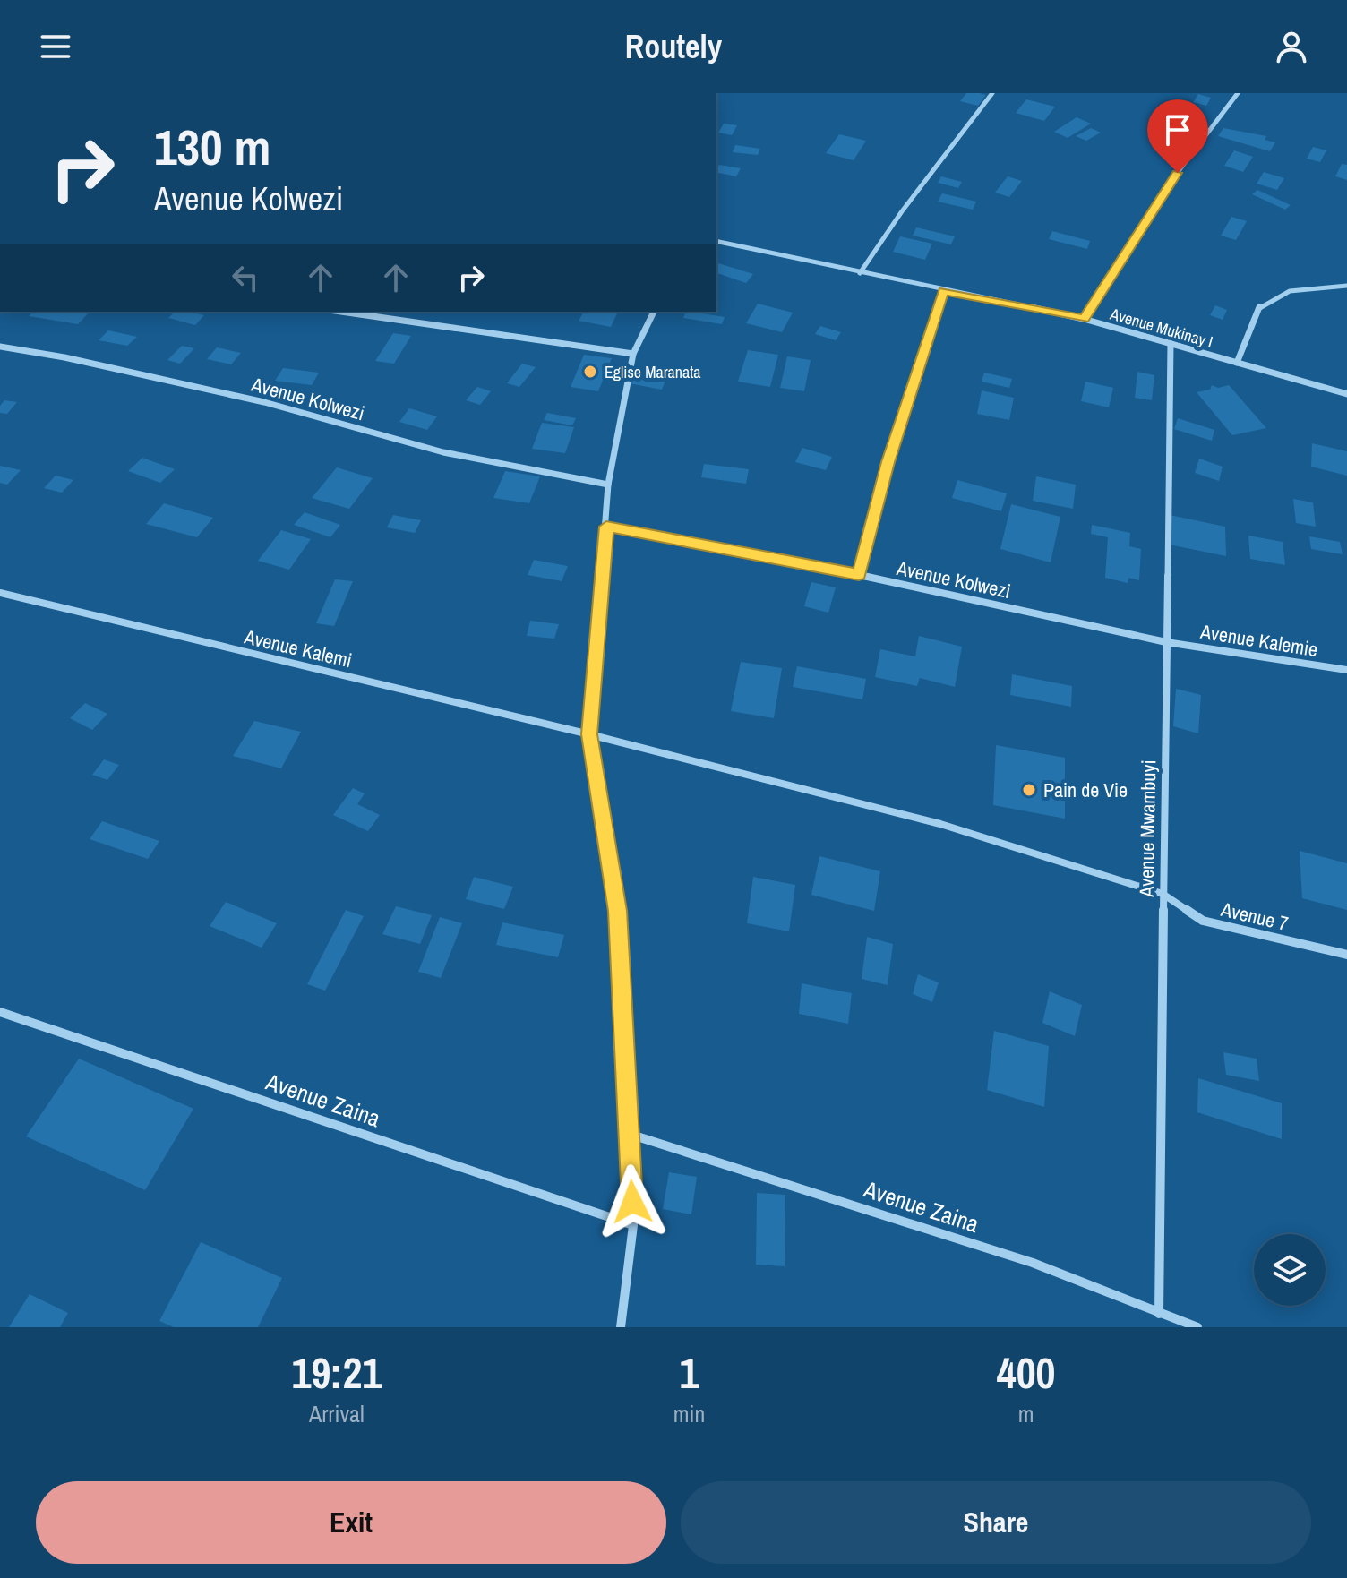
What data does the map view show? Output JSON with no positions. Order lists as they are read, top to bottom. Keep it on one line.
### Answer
{"streets":{"street":["Avenue Mukinay I","Avenue Kolwezi","Avenue Kalemie","Avenue Kalemi","Avenue Mwambuyi","Avenue 7","Avenue Zaina"]},"crossings":[["Avenue Mukinay I","Avenue Mwambuyi"],["Avenue Kolwezi","Avenue Kalemie"],["Avenue Kolwezi","Avenue Mwambuyi"],["Avenue Kalemie","Avenue Mwambuyi"],["Avenue Kalemi","Avenue Mwambuyi"],["Avenue Kalemi","Avenue 7"],["Avenue Mwambuyi","Avenue 7"],["Avenue Mwambuyi","Avenue Zaina"]],"places":["Eglise Maranata","Pain de Vie"],"page":{"header":"Routely","turn":["130 m","Avenue Kolwezi"],"eta":["19:21","Arrival","1","min","400","m"],"buttons":["Exit","Share"]}}
